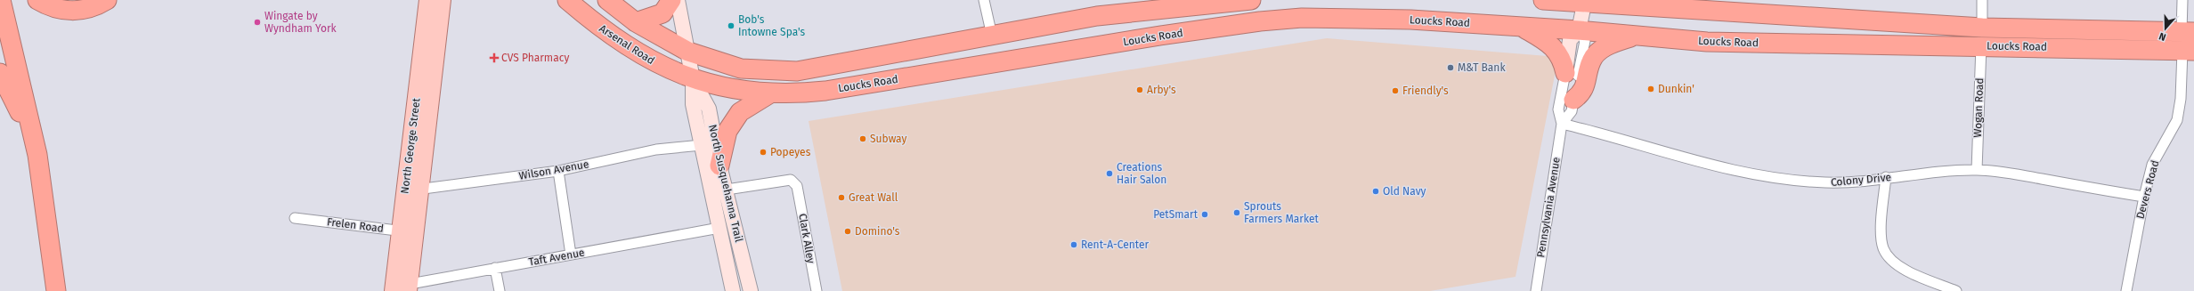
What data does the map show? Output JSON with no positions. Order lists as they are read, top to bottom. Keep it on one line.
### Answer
{"streets":{"highway":["Loucks Road","Arsenal Road"],"main road":["North George Street","North Susquehanna Trail","Pennsylvania Avenue"],"street":["Wogan Road","Wilson Avenue","Colony Drive","Devers Road","Frelen Road","Clark Alley","Taft Avenue"]},"crossings":[["Loucks Road","Arsenal Road"],["Loucks Road","Wogan Road"],["Loucks Road","North Susquehanna Trail"],["Loucks Road","Devers Road"],["Loucks Road","Pennsylvania Avenue"],["Arsenal Road","North Susquehanna Trail"],["Wogan Road","Colony Drive"],["North George Street","Wilson Avenue"],["North George Street","Frelen Road"],["North George Street","Taft Avenue"],["Wilson Avenue","North Susquehanna Trail"],["Colony Drive","Devers Road"],["Colony Drive","Pennsylvania Avenue"],["North Susquehanna Trail","Clark Alley"],["North Susquehanna Trail","Taft Avenue"]],"places":{"other":["Wingate by Wyndham York","Bob's Intowne Spa's","M&T Bank","Dunkin'","Arby's","Friendly's","Subway","Popeyes","Creations Hair Salon","Old Navy","Great Wall","Sprouts Farmers Market","PetSmart","Domino's","Rent-A-Center"],"health":["CVS Pharmacy"]},"north":"bottom"}
